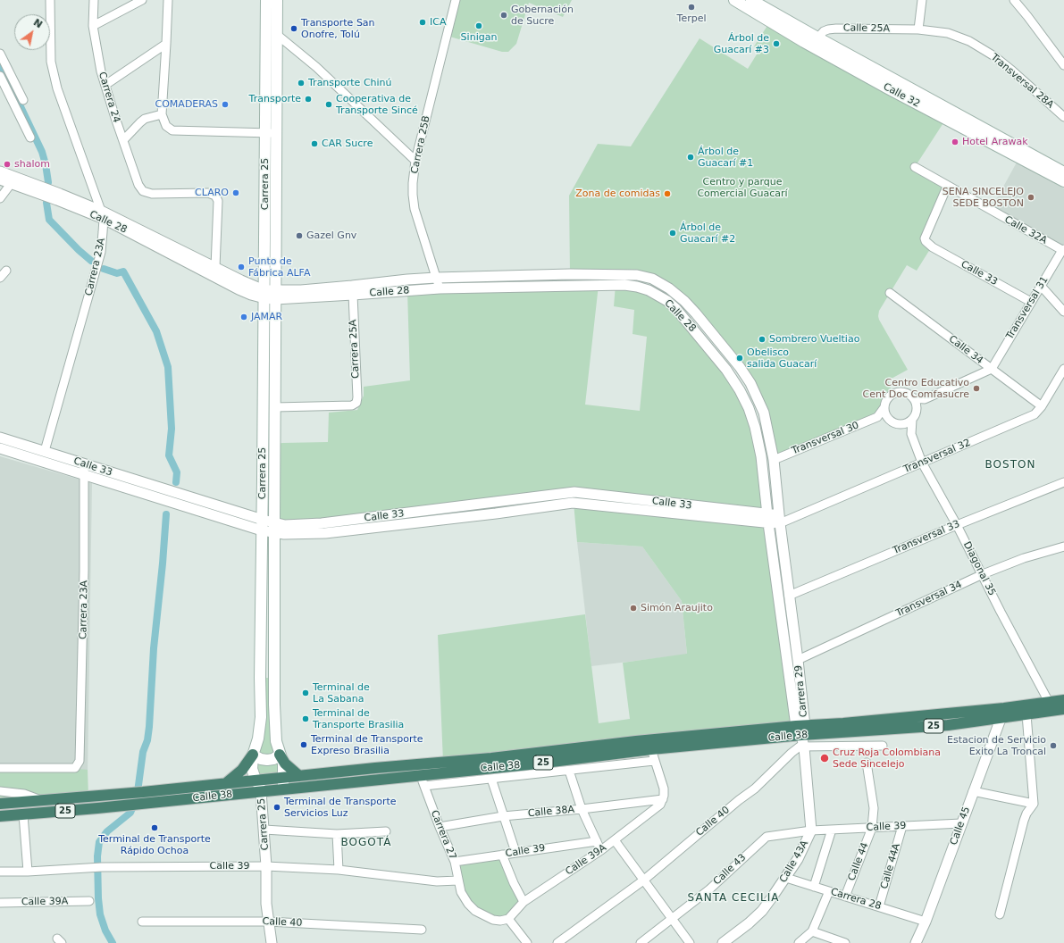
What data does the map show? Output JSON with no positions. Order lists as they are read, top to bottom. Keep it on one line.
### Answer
{"streets":{"highway":["25","Calle 38"],"main road":["Calle 32","Carrera 25"],"street":["Calle 25A","Transversal 28A","Carrera 24","Carrera 25B","Calle 28","Calle 32A","Carrera 23A","Calle 33","Transversal 31","Carrera 25A","Calle 34","Transversal 30","Transversal 32","Transversal 33","Diagonal 35","Transversal 34","Carrera 29","Calle 38A","Calle 40","Calle 45","Calle 39","Carrera 27","Calle 39A","Calle 43A","Calle 44","Calle 44A","Calle 43","Carrera 28"]},"crossings":[["Calle 25A","Transversal 28A"],["Calle 25A","Calle 32"],["Carrera 24","Calle 28"],["Carrera 25B","Calle 28"],["Carrera 25","Calle 28"],["Carrera 25","Calle 33"],["Carrera 25","Carrera 25A"],["Carrera 25","Calle 38"],["Carrera 25","Calle 40"],["Carrera 25","Calle 39"],["Calle 28","Carrera 23A"],["Calle 28","Carrera 25A"],["Calle 28","Carrera 29"],["Calle 32A","Calle 33"],["Calle 32A","Transversal 31"],["Carrera 23A","Calle 33"],["Calle 33","Transversal 31"],["Calle 33","Transversal 32"],["Calle 33","Carrera 29"],["Transversal 31","Calle 34"],["Calle 34","Transversal 32"],["Transversal 30","Carrera 29"],["Transversal 32","Diagonal 35"],["Transversal 32","Carrera 29"],["Transversal 33","Diagonal 35"],["Transversal 33","Carrera 29"],["Diagonal 35","Transversal 34"],["Diagonal 35","Calle 38"],["Transversal 34","Carrera 29"],["Carrera 29","Calle 38"],["Carrera 29","Calle 43A"],["Calle 38","Calle 45"],["Calle 38","Carrera 27"],["Calle 38","Calle 43A"],["Calle 38A","Carrera 27"],["Calle 38A","Calle 39A"],["Calle 40","Calle 43A"],["Calle 45","Calle 39"],["Calle 45","Carrera 28"],["Calle 39","Carrera 27"],["Calle 39","Calle 43A"],["Calle 39","Calle 44"],["Calle 39","Calle 44A"],["Calle 39","Calle 43"],["Carrera 27","Calle 39A"],["Calle 43A","Calle 43"],["Calle 43A","Carrera 28"],["Calle 44","Carrera 28"],["Calle 44A","Carrera 28"]],"districts":["BOSTON","BOGOTÁ","SANTA CECILIA"],"parks":["Centro y parque Comercial Guacarí"],"places":["Terpel","Gobernación de Sucre","ICA","Sinigan","Transporte San Onofre, Tolú","Árbol de Guacarí #3","Transporte Chinú","Transporte","COMADERAS","Cooperativa de Transporte Sincé","Hotel Arawak","CAR Sucre","Árbol de Guacarí #1","shalom","CLARO","Zona de comidas","SENA SINCELEJO SEDE BOSTON","Árbol de Guacarí #2","Gazel Gnv","Punto de Fábrica ALFA","JAMAR","Sombrero Vueltiao","Obelisco salida Guacarí","Centro Educativo Cent Doc Comfasucre","Simón Araujito","Terminal de La Sabana","Terminal de Transporte Brasilia","Terminal de Transporte Expreso Brasilia","Estacion de Servicio Exito La Troncal","Cruz Roja Colombiana Sede Sincelejo","Terminal de Transporte Servicios Luz","Terminal de Transporte Rápido Ochoa"],"north":"top right"}
